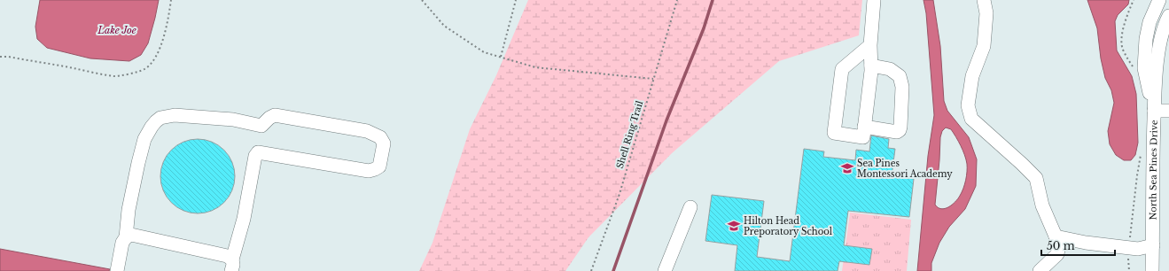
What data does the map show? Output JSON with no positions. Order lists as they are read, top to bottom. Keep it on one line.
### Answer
{"streets":{"street":["North Sea Pines Drive"],"path":["Shell Ring Trail"]},"water":["Lake Joe"],"places":{"school or university":["Sea Pines Montessori Academy","Hilton Head Preporatory School"]},"scale_bar":"50 m"}
